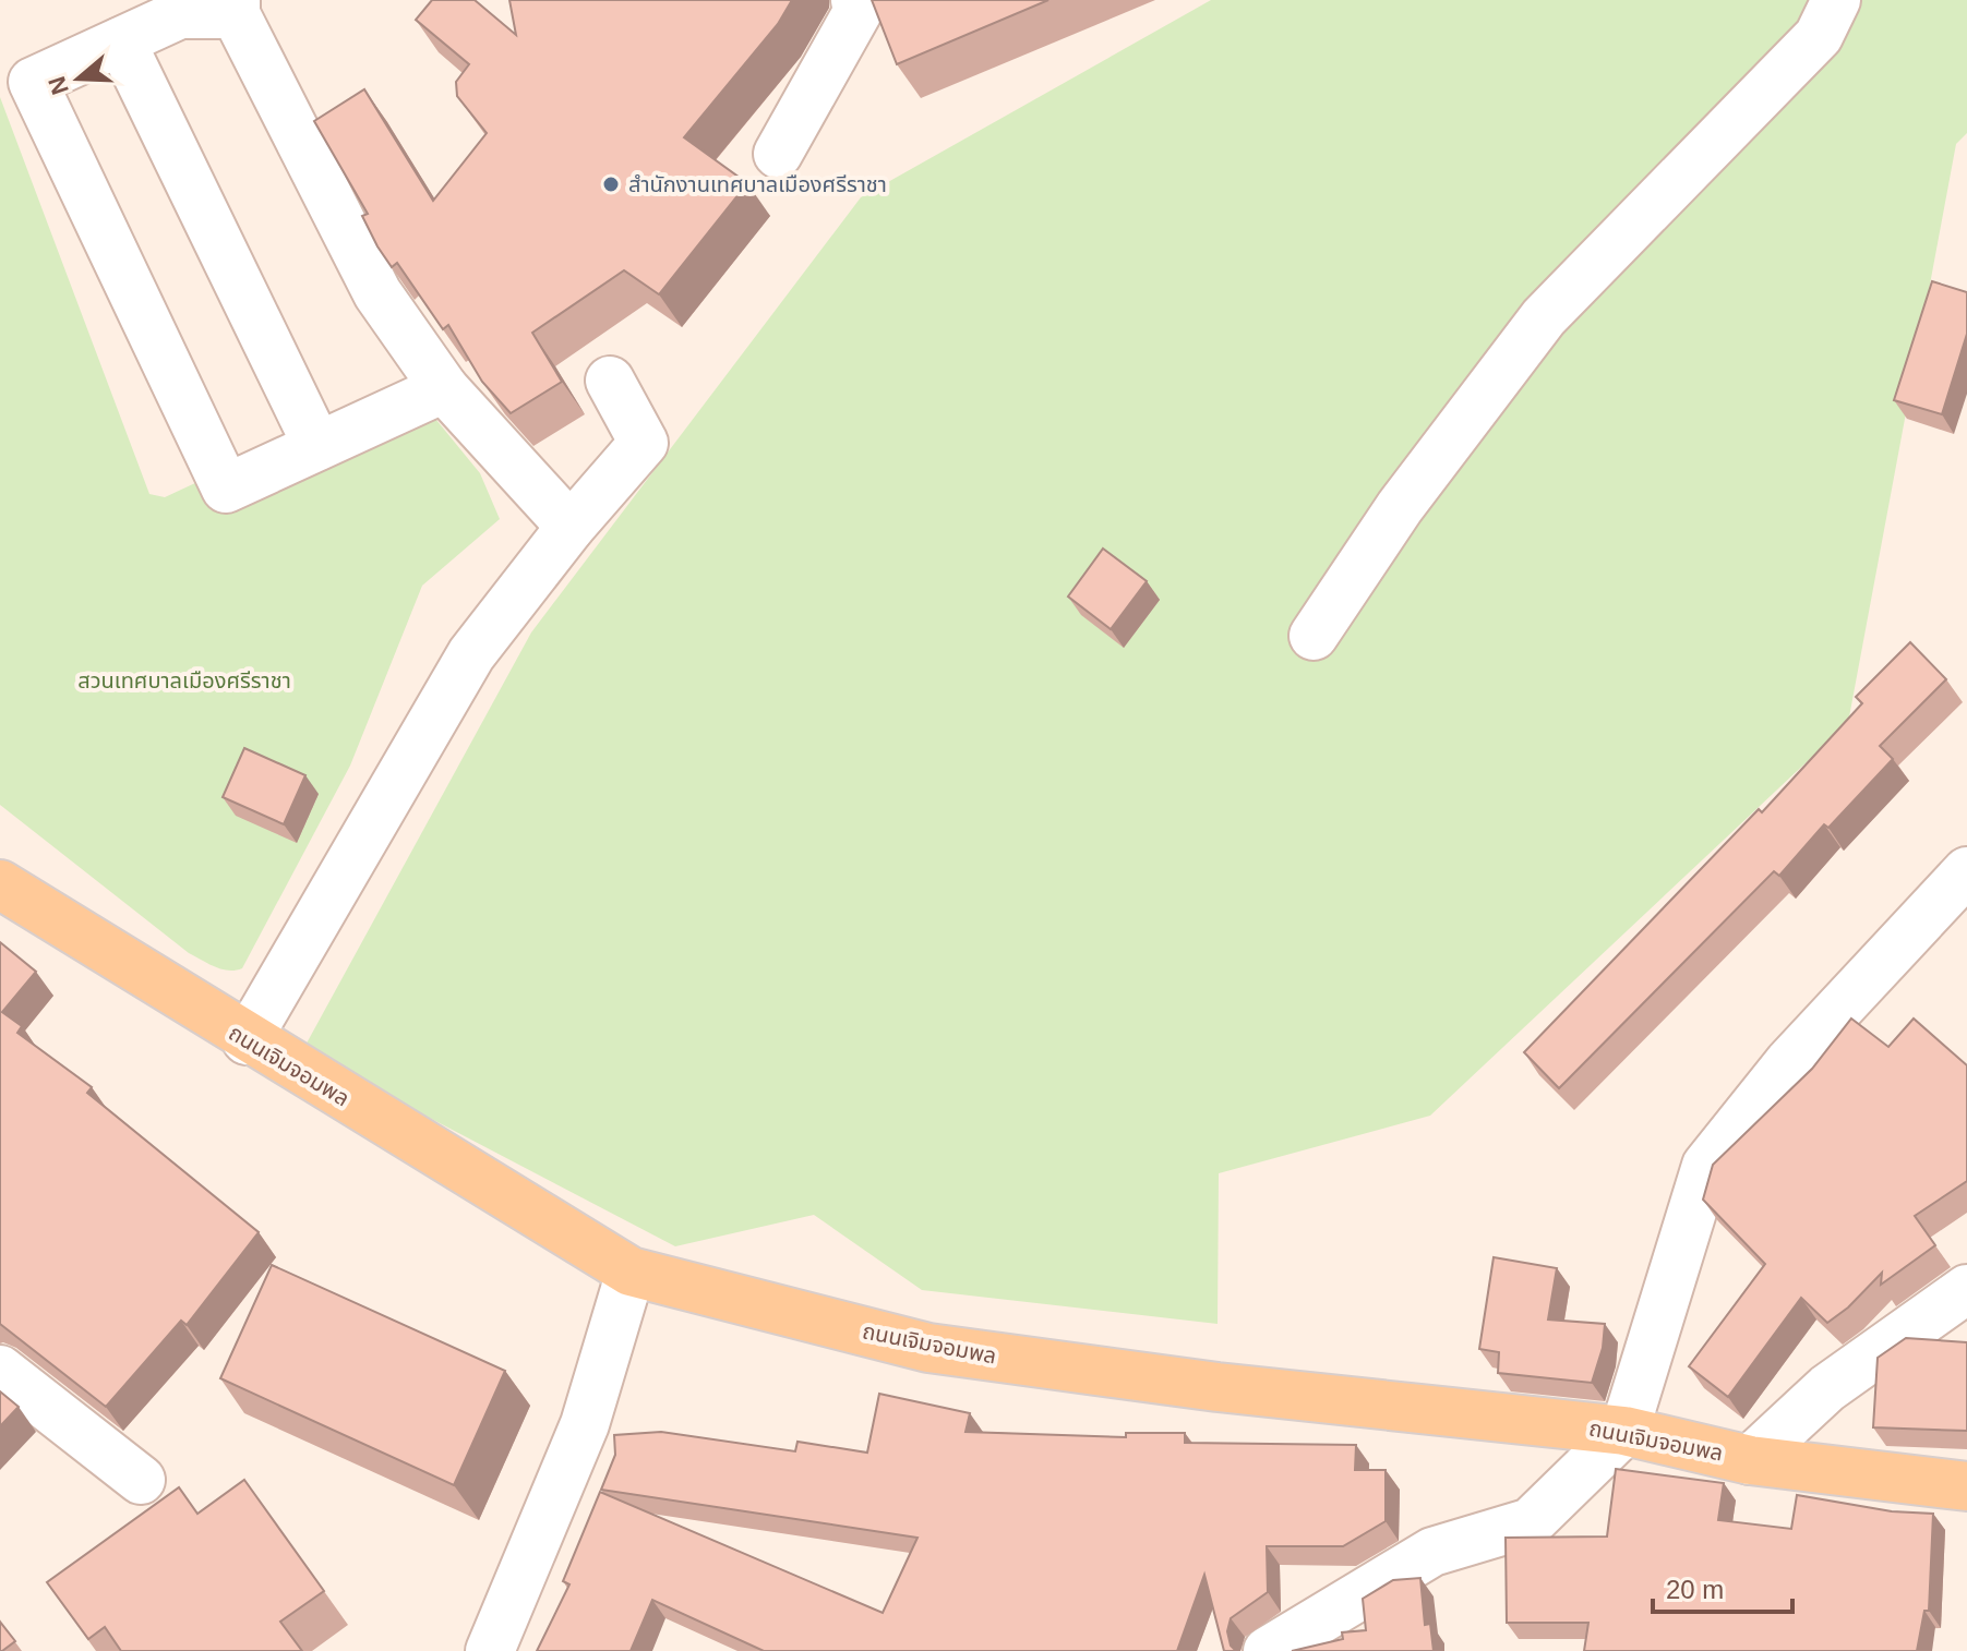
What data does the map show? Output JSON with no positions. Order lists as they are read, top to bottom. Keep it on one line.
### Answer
{"streets":{"main road":["ถนนเจิมจอมพล"]},"parks":["สวนเทศบาลเมืองศรีราชา"],"places":["สำนักงานเทศบาลเมืองศรีราชา"],"scale_bar":"20 m","north":"left"}
